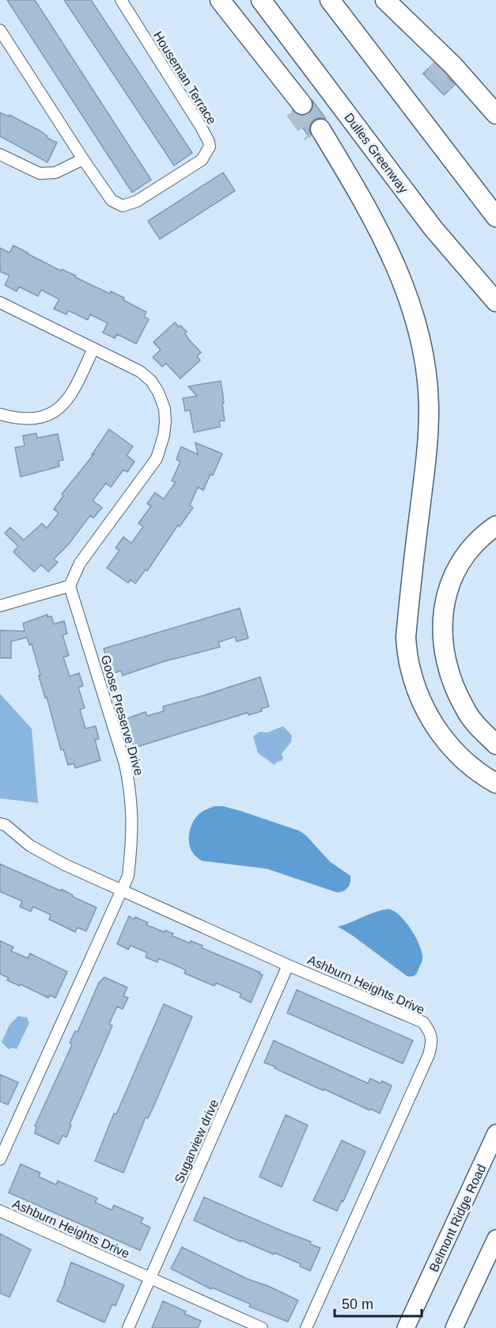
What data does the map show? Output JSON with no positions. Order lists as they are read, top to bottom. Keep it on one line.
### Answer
{"streets":{"highway":["Dulles Greenway"],"main road":["Belmont Ridge Road"],"street":["Houseman Terrace","Goose Preserve Drive","Ashburn Heights Drive","Sugarview drive"]},"crossings":[["Goose Preserve Drive","Ashburn Heights Drive"],["Ashburn Heights Drive","Sugarview drive"]],"scale_bar":"50 m"}
